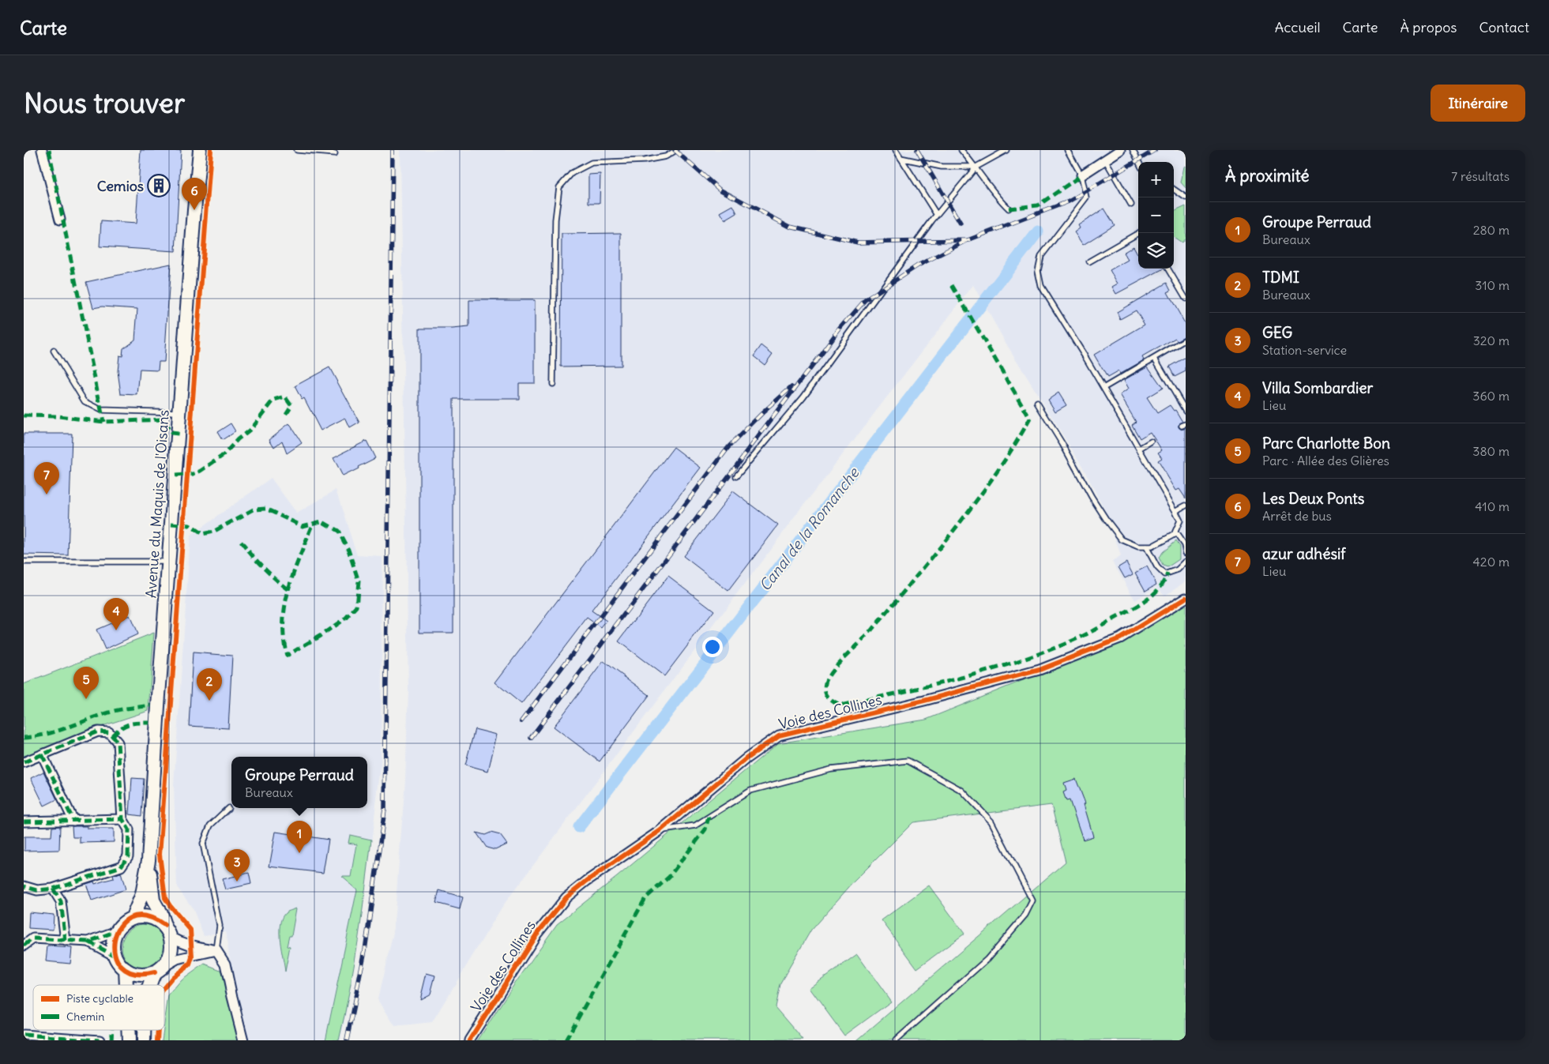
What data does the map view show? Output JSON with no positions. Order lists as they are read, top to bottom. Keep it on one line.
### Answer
{"streets":{"street":["Avenue du Maquis de l'Oisans","Voie des Collines"]},"water":["Canal de la Romanche"],"places":{"building":["Cemios"]},"legend":["Piste cyclable","Chemin"],"page":{"header":"Carte","nav":["Accueil","Carte","À propos","Contact"],"buttons":"Itinéraire","title":"Nous trouver","heading":["À proximité","7 résultats"],"map_buttons":["+","−"],"pins":["6","7","4","5","2","1","3"],"list":[{"mark":"1","name":"Groupe Perraud","note":"Bureaux","value":"280 m"},{"mark":"2","name":"TDMI","note":"Bureaux","value":"310 m"},{"mark":"3","name":"GEG","note":"Station-service","value":"320 m"},{"mark":"4","name":"Villa Sombardier","note":"Lieu","value":"360 m"},{"mark":"5","name":"Parc Charlotte Bon","note":"Parc · Allée des Glières","value":"380 m"},{"mark":"6","name":"Les Deux Ponts","note":"Arrêt de bus","value":"410 m"},{"mark":"7","name":"azur adhésif","note":"Lieu","value":"420 m"}],"popup":["Groupe Perraud","Bureaux"]}}
